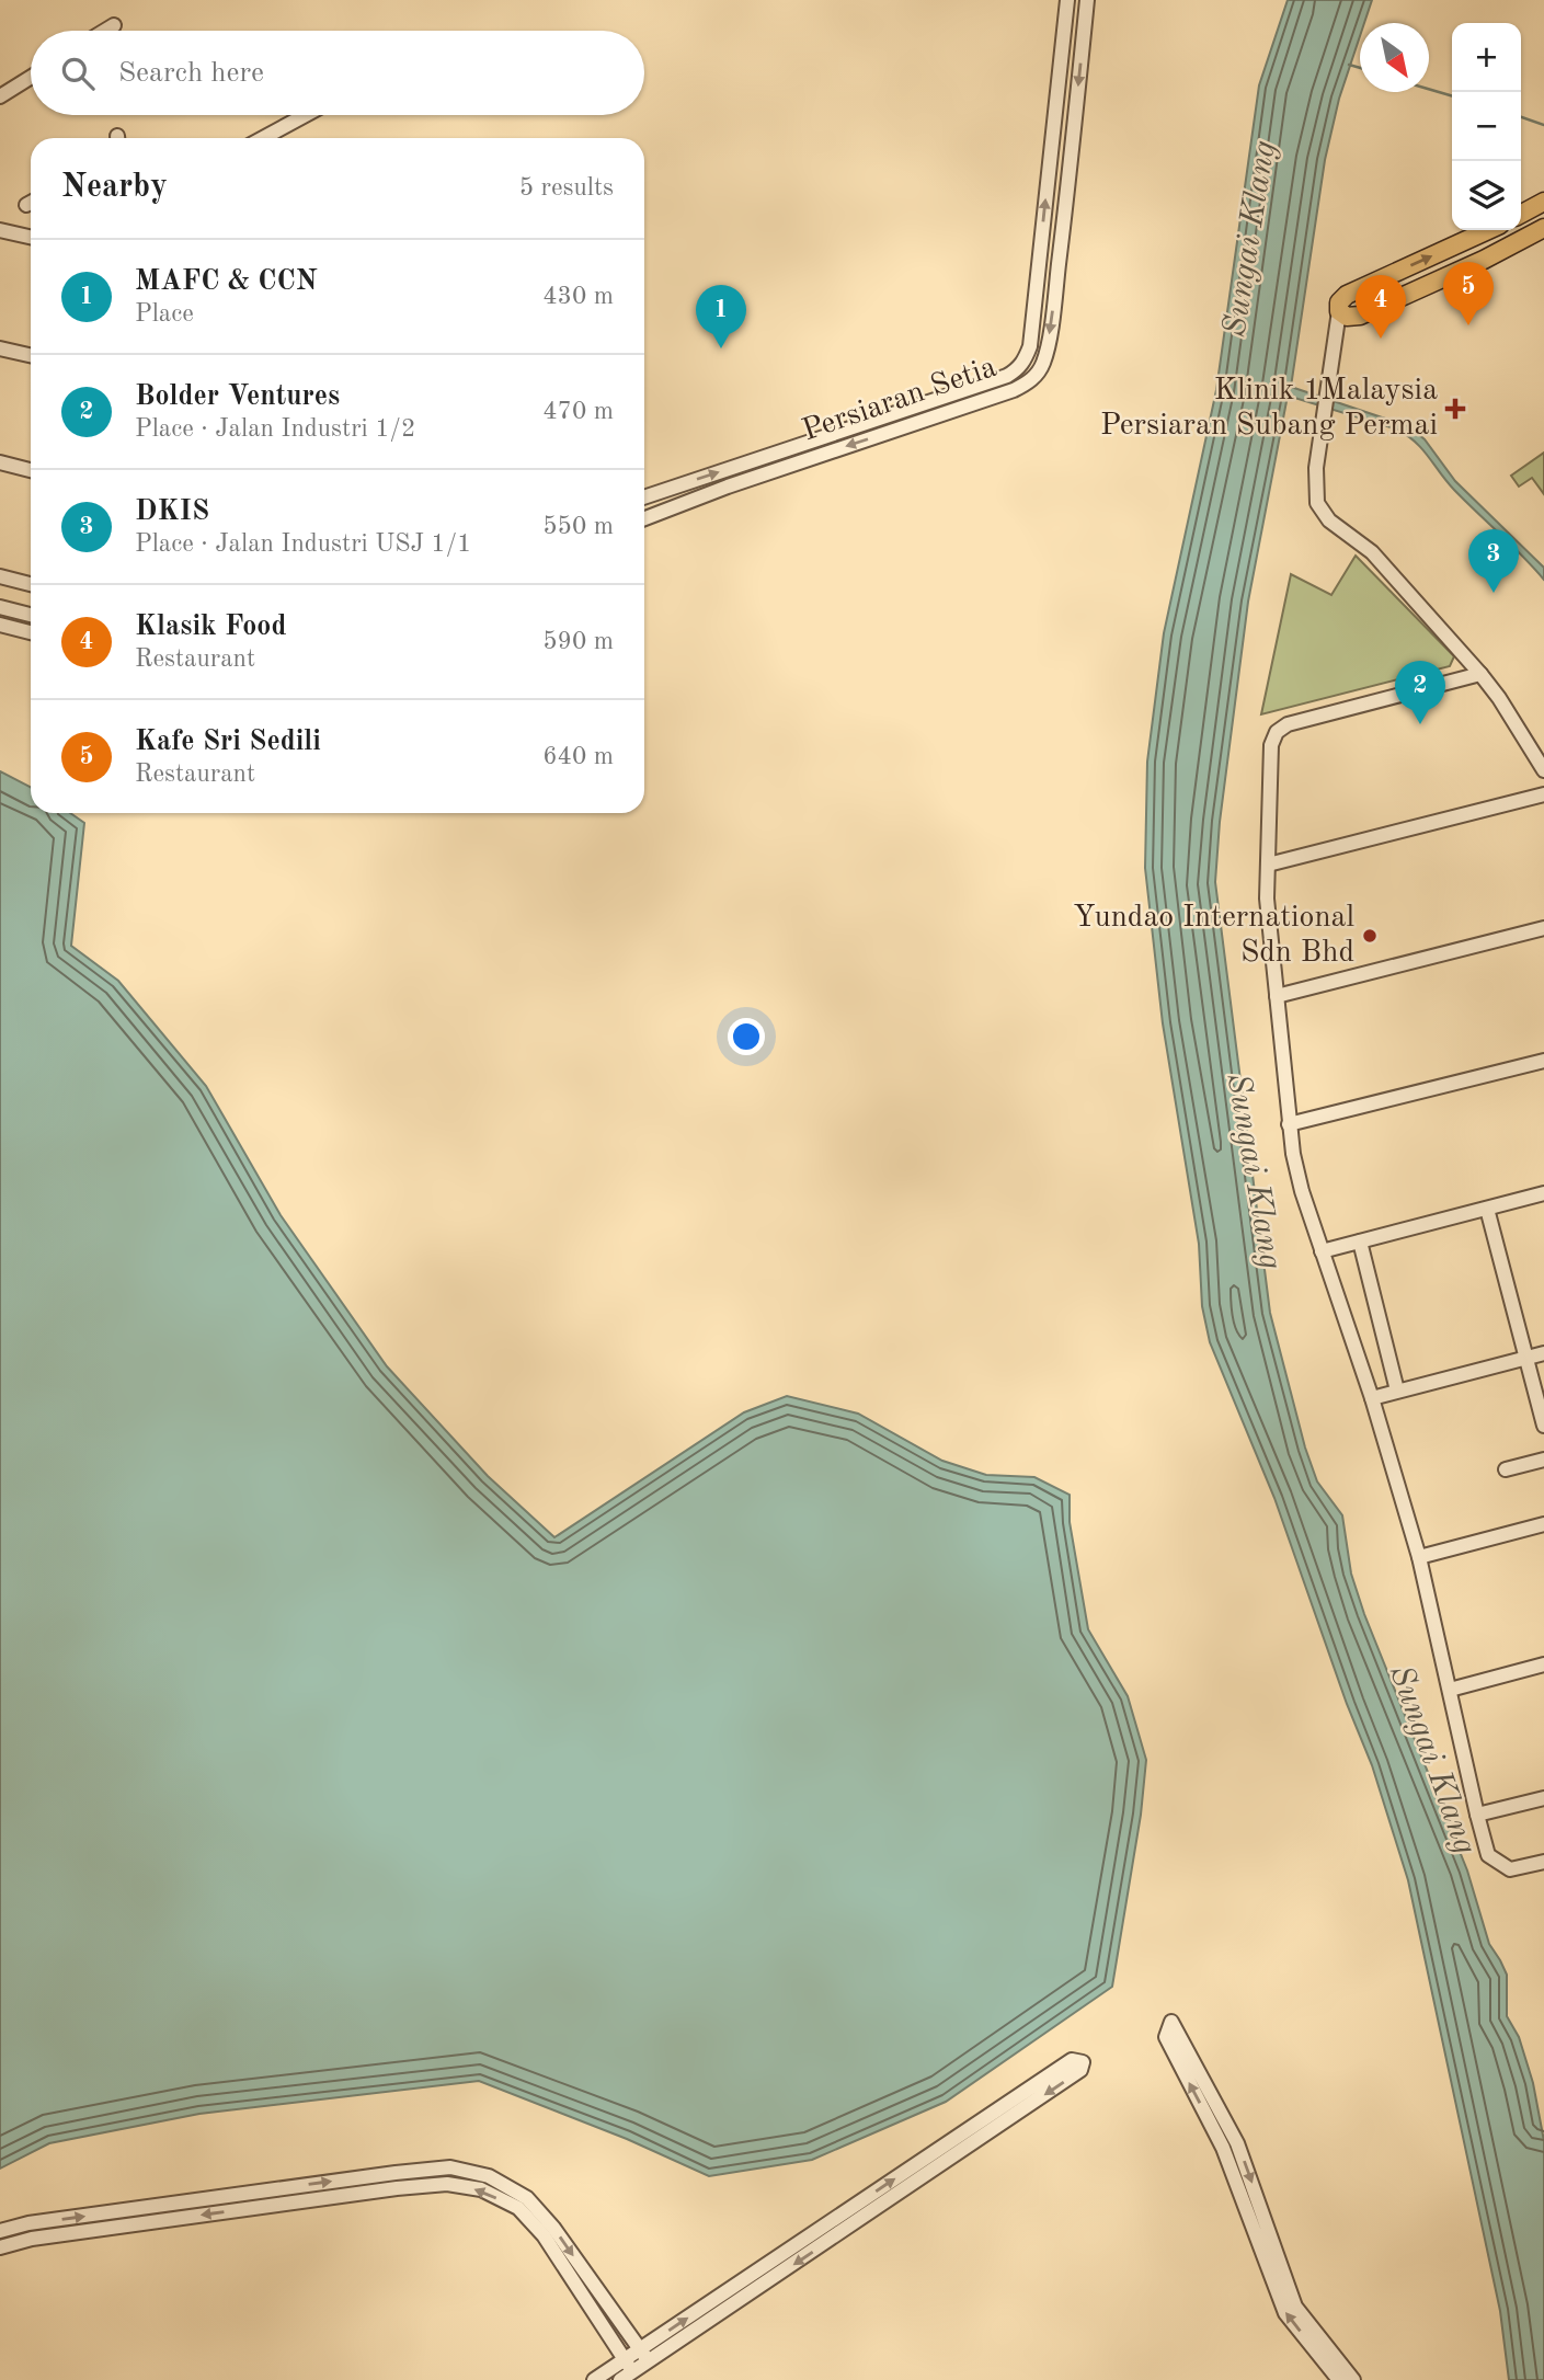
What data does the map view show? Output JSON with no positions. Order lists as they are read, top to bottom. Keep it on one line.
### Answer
{"streets":{"street":["Persiaran Setia"]},"water":["Sungai Klang"],"places":{"health":["Klinik 1Malaysia Persiaran Subang Permai"],"other":["Yundao International Sdn Bhd"]},"north":"bottom right","page":{"map_buttons":["+","−"],"search":"Search here","heading":["Nearby","5 results"],"list":[{"mark":"1","name":"MAFC & CCN","note":"Place","value":"430 m"},{"mark":"2","name":"Bolder Ventures","note":"Place · Jalan Industri 1/2","value":"470 m"},{"mark":"3","name":"DKIS","note":"Place · Jalan Industri USJ 1/1","value":"550 m"},{"mark":"4","name":"Klasik Food","note":"Restaurant","value":"590 m"},{"mark":"5","name":"Kafe Sri Sedili","note":"Restaurant","value":"640 m"}],"pins":["5","4","1","3","2"]}}
